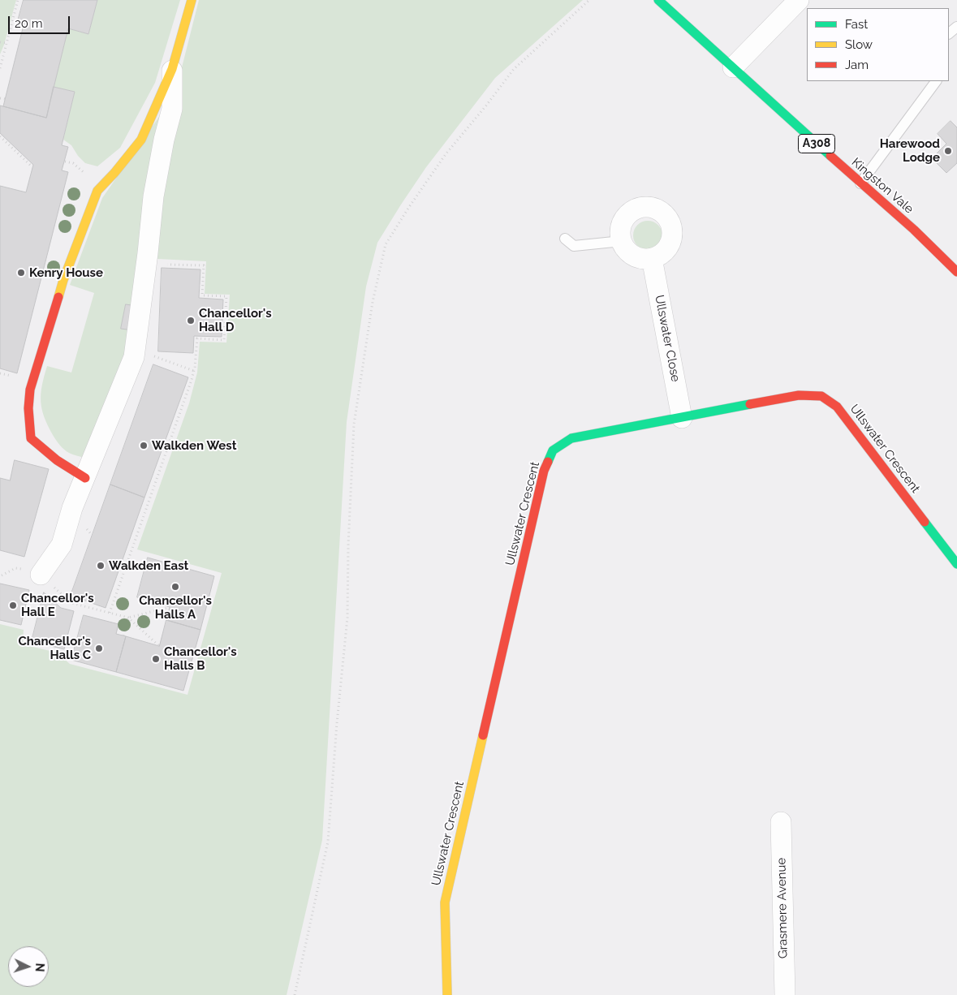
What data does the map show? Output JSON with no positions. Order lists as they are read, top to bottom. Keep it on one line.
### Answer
{"streets":{"street":["A308","Kingston Vale","Ullswater Close","Ullswater Crescent","Grasmere Avenue"]},"crossings":[["Ullswater Close","Ullswater Crescent"]],"places":["Harewood Lodge","Kenry House","Chancellor's Hall D","Walkden West","Walkden East","Chancellor's Halls A","Chancellor's Hall E","Chancellor's Halls C","Chancellor's Halls B"],"legend":["Fast","Slow","Jam"],"scale_bar":"20 m","north":"right"}
